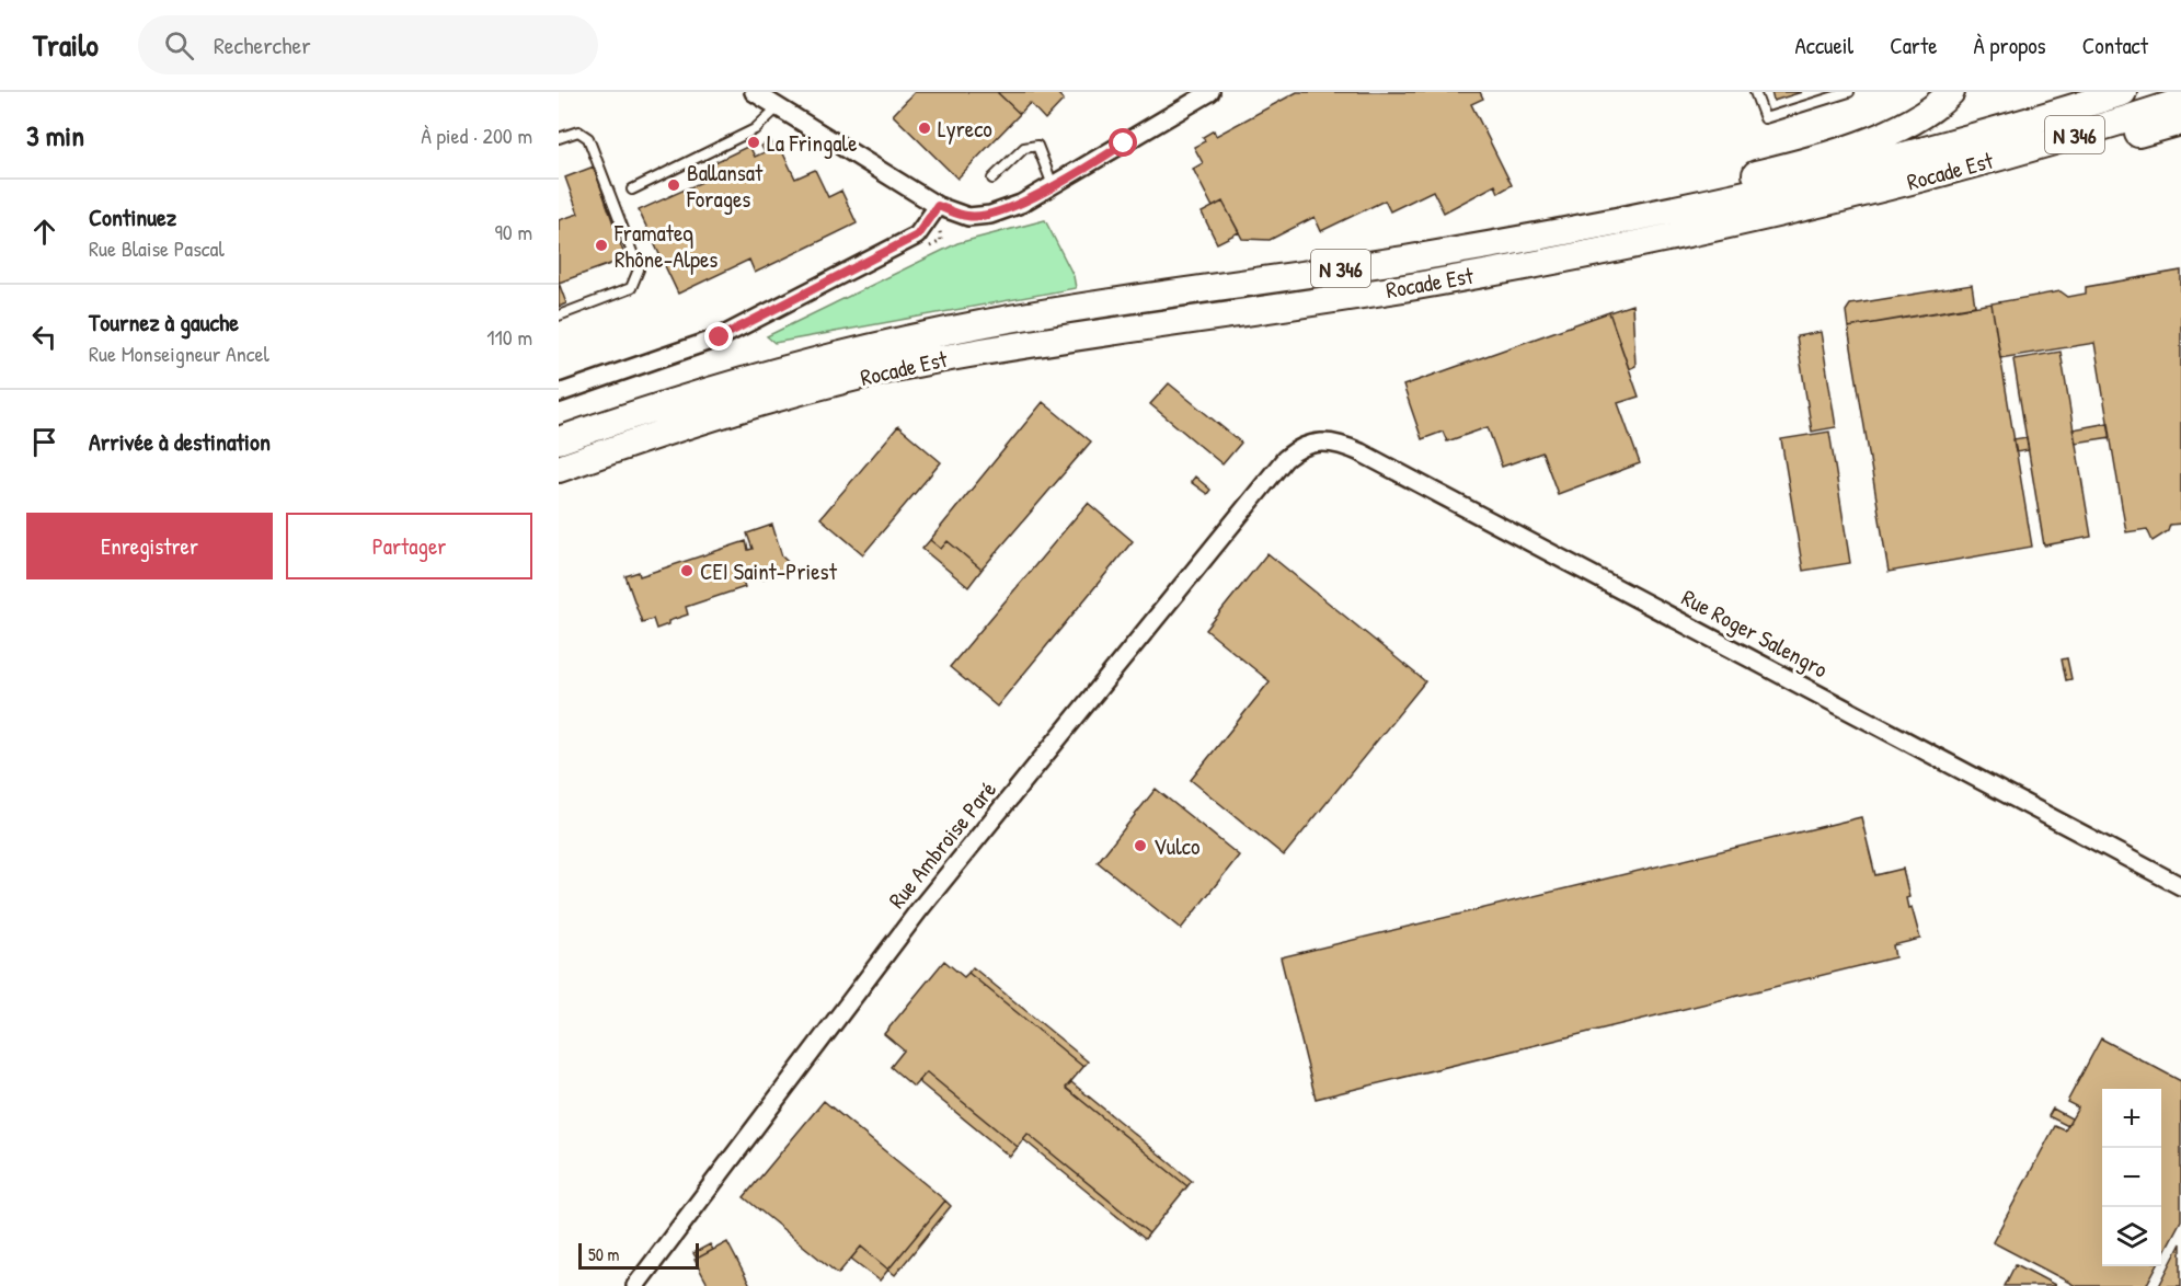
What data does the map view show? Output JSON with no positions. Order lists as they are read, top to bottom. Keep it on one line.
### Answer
{"streets":{"highway":["N 346","Rocade Est"],"street":["Rue Roger Salengro","Rue Ambroise Paré"]},"crossings":[["Rue Roger Salengro","Rue Ambroise Paré"]],"places":["Lyreco","La Fringale","Ballansat Forages","Framateq Rhône-Alpes","CEI Saint-Priest","Vulco"],"scale_bar":"50 m","page":{"header":"Trailo","search":"Rechercher","nav":["Accueil","Carte","À propos","Contact"],"heading":["3 min","À pied · 200 m"],"list":[["Continuez","Rue Blaise Pascal","90 m"],["Tournez à gauche","Rue Monseigneur Ancel","110 m"],"Arrivée à destination"],"buttons":["Enregistrer","Partager"],"map_buttons":["+","−"],"scale":"50 m"}}
